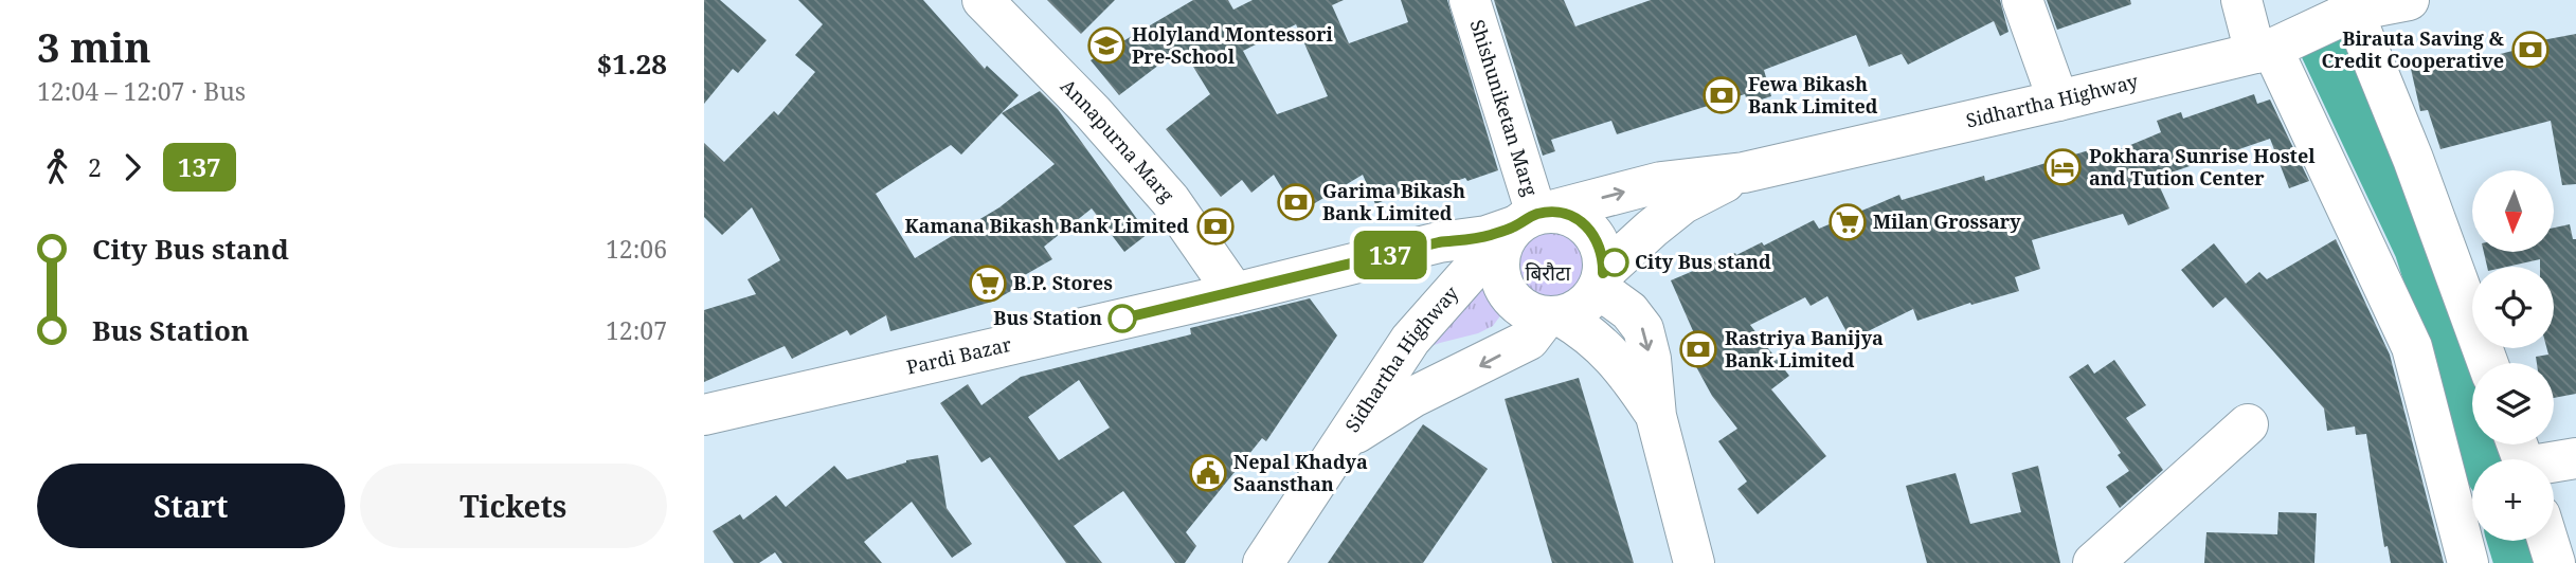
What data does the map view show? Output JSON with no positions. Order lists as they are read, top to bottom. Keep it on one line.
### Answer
{"streets":{"main road":["Sidhartha Highway","Shishuniketan Marg","Annapurna Marg","Pardi Bazar"]},"crossings":[["Sidhartha Highway","Shishuniketan Marg"],["Sidhartha Highway","Pardi Bazar"],["Shishuniketan Marg","Pardi Bazar"],["Annapurna Marg","Pardi Bazar"]],"districts":["बिरौटा"],"places":{"school or university":["Holyland Montessori Pre-School"],"bank":["Birauta Saving & Credit Cooperative","Fewa Bikash Bank Limited","Garima Bikash Bank Limited","Kamana Bikash Bank Limited","Rastriya Banijya Bank Limited"],"hotel":["Pokhara Sunrise Hostel and Tution Center"],"supermarket":["Milan Grossary","B.P. Stores"],"other":["City Bus stand","Bus Station"],"public building":["Nepal Khadya Saansthan"]},"lines":["bus line 137"],"north":"bottom","page":{"heading":["3 min","12:04 – 12:07 · Bus","$1.28"],"on_map":"137","legs":["2","137"],"map_buttons":"+","list":[{"name":"City Bus stand","value":"12:06"},{"name":"Bus Station","value":"12:07"}],"buttons":["Start","Tickets"]}}
